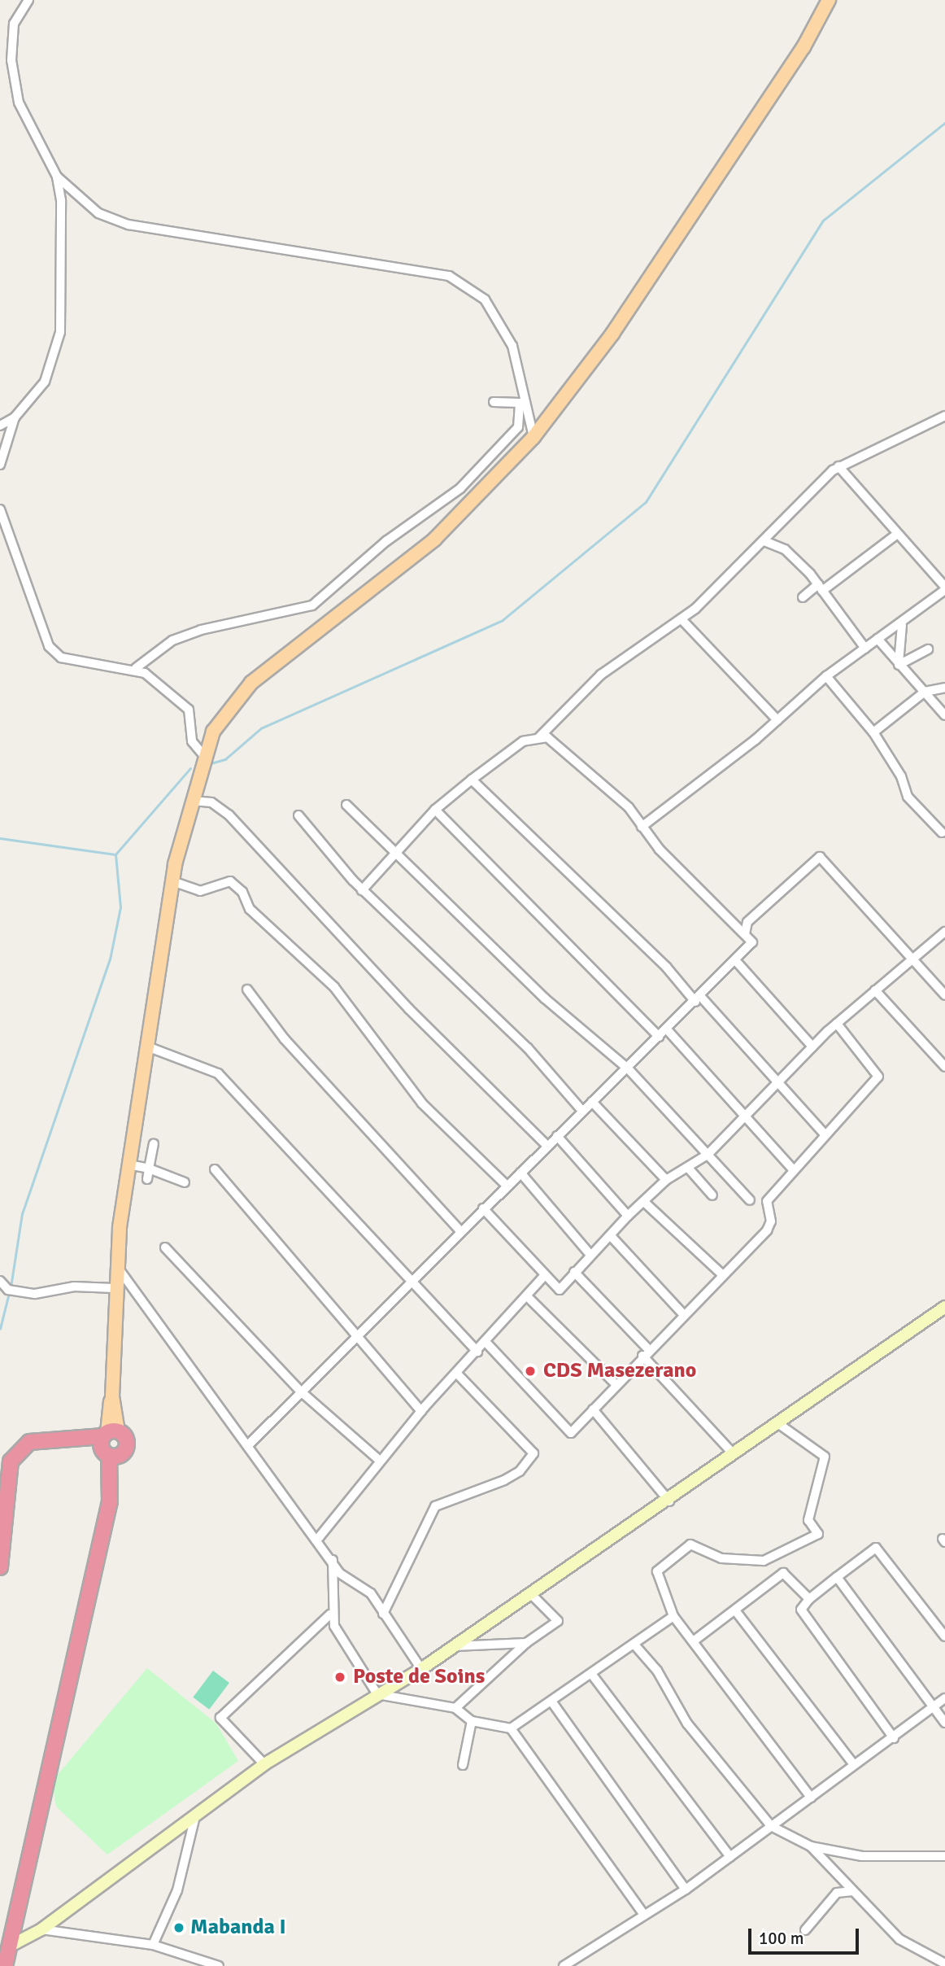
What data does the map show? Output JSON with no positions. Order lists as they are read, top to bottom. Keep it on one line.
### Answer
{"places":["CDS Masezerano","Poste de Soins","Mabanda I"],"scale_bar":"100 m"}
